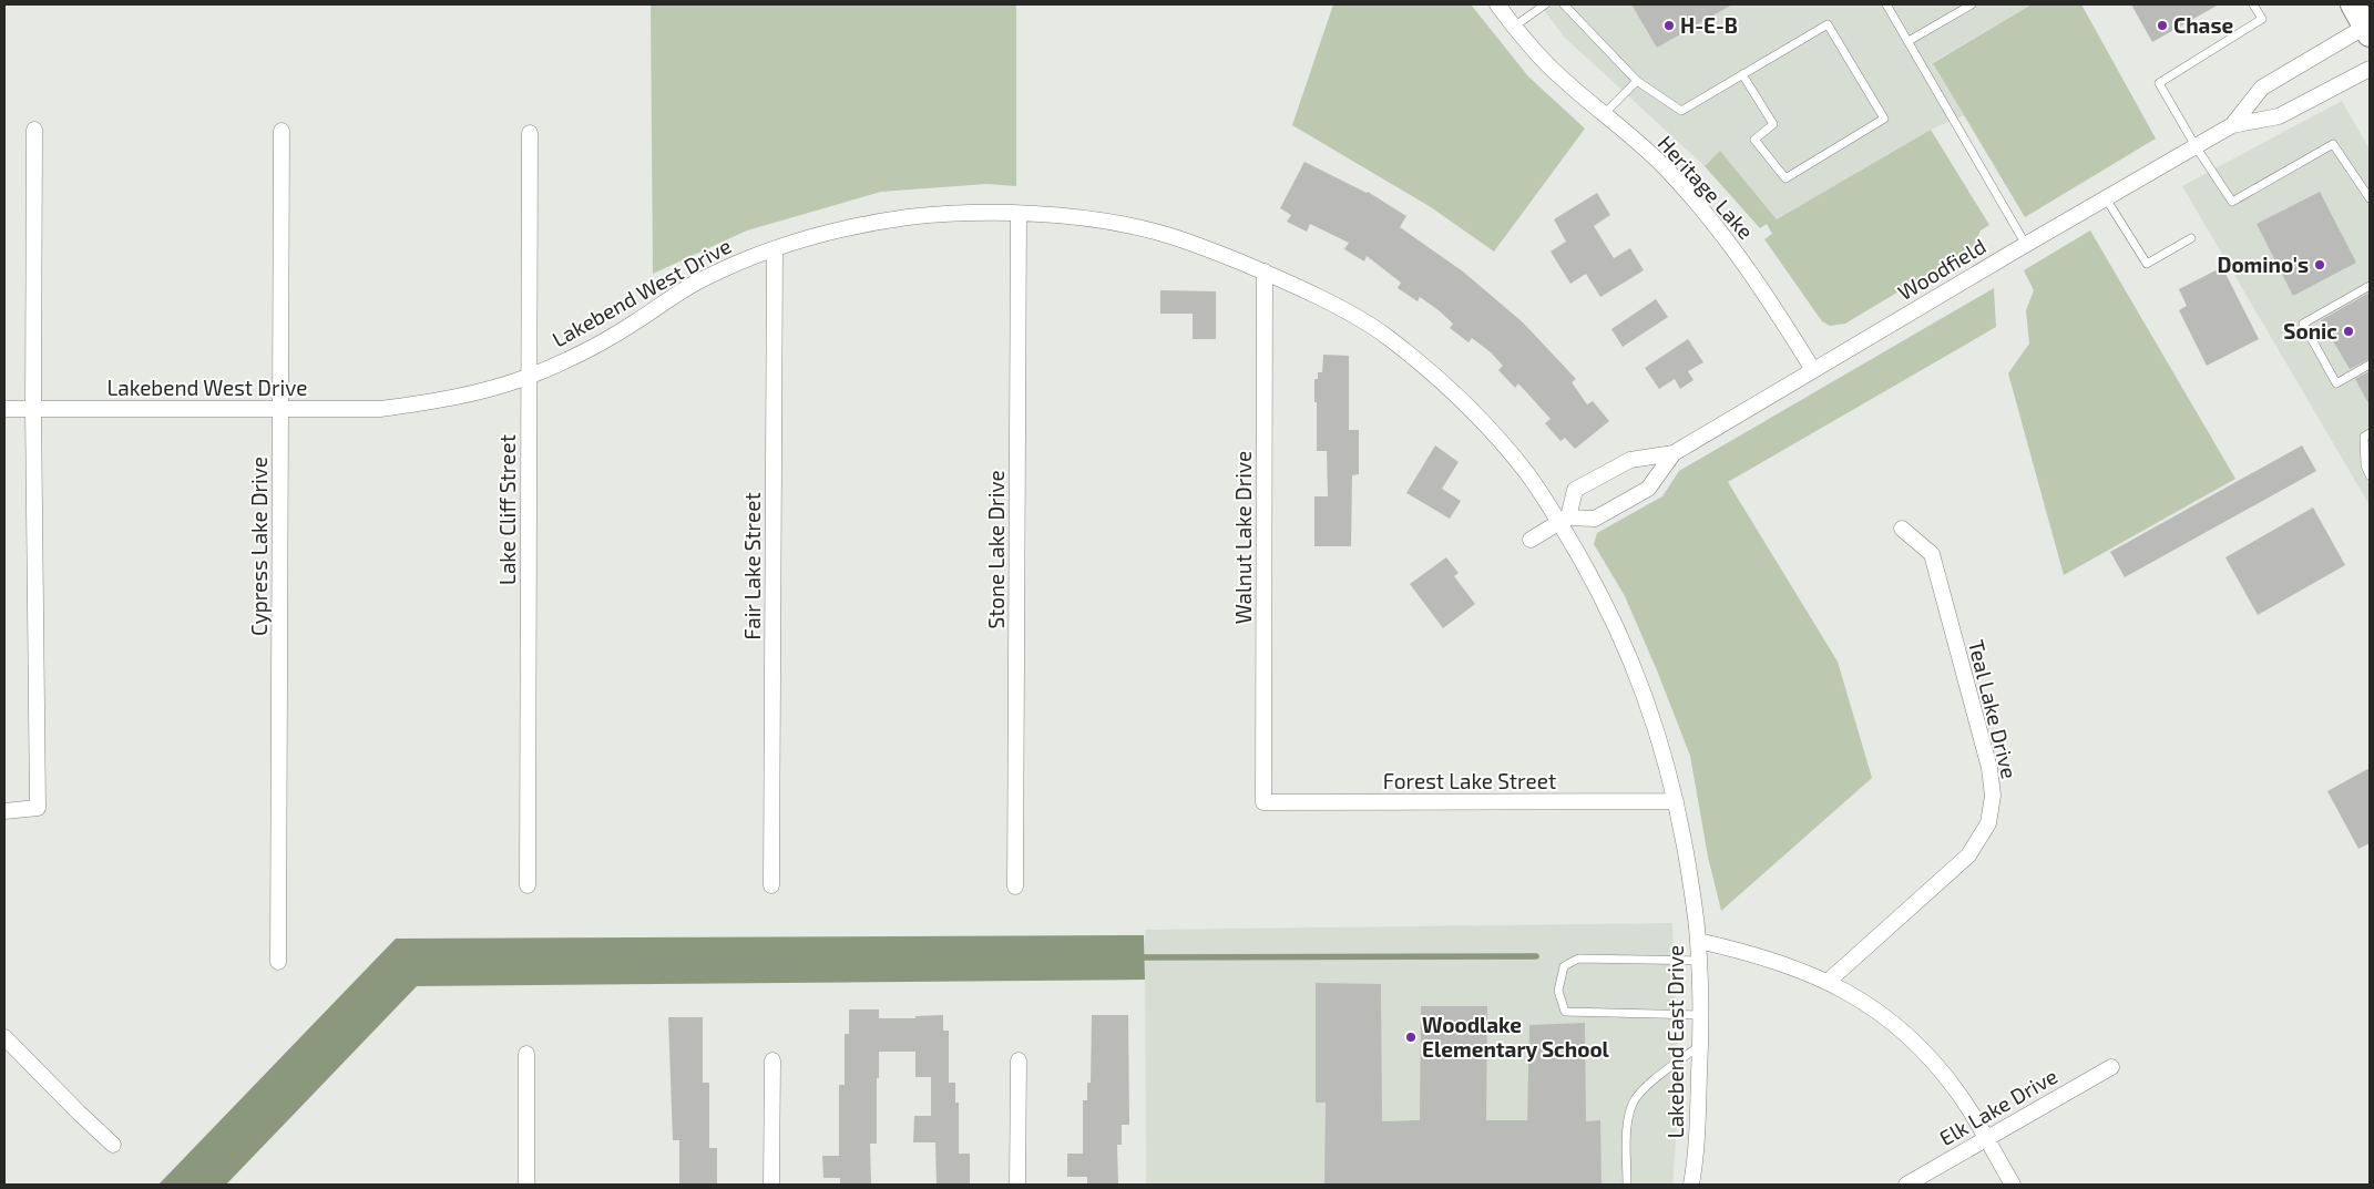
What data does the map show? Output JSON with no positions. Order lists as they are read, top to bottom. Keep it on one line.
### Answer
{"streets":{"street":["Heritage Lake","Woodfield","Lakebend West Drive","Lake Cliff Street","Walnut Lake Drive","Cypress Lake Drive","Stone Lake Drive","Fair Lake Street","Teal Lake Drive","Forest Lake Street","Lakebend East Drive","Elk Lake Drive"]},"crossings":[["Heritage Lake","Woodfield"],["Woodfield","Lakebend West Drive"],["Lakebend West Drive","Lake Cliff Street"],["Lakebend West Drive","Walnut Lake Drive"],["Lakebend West Drive","Cypress Lake Drive"],["Lakebend West Drive","Stone Lake Drive"],["Lakebend West Drive","Fair Lake Street"],["Lakebend West Drive","Forest Lake Street"],["Lakebend West Drive","Lakebend East Drive"],["Walnut Lake Drive","Forest Lake Street"],["Forest Lake Street","Lakebend East Drive"]],"places":["H-E-B","Chase","Domino's","Sonic","Woodlake Elementary School"]}
